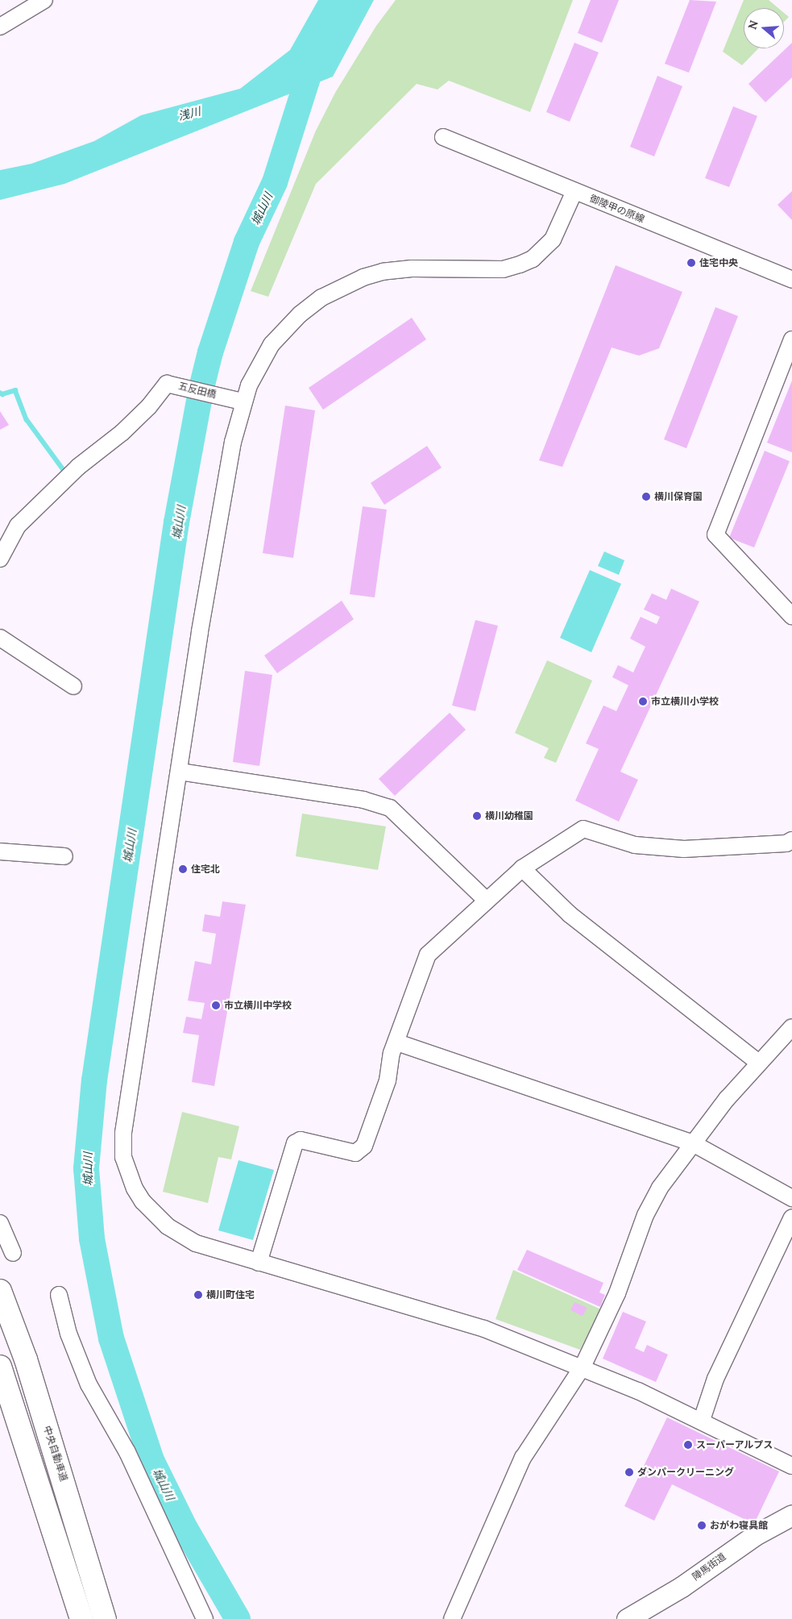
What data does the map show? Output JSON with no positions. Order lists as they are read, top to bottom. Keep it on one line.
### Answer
{"streets":{"highway":["中央自動車道"],"main road":["陣馬街道"],"street":["御陵甲の原線","五反田橋"]},"water":["浅川","城山川"],"places":["住宅中央","横川保育園","市立横川小学校","横川幼稚園","住宅北","市立横川中学校","横川町住宅","スーパーアルプス","ダンパークリーニング","おがわ寝具館"],"north":"left"}
